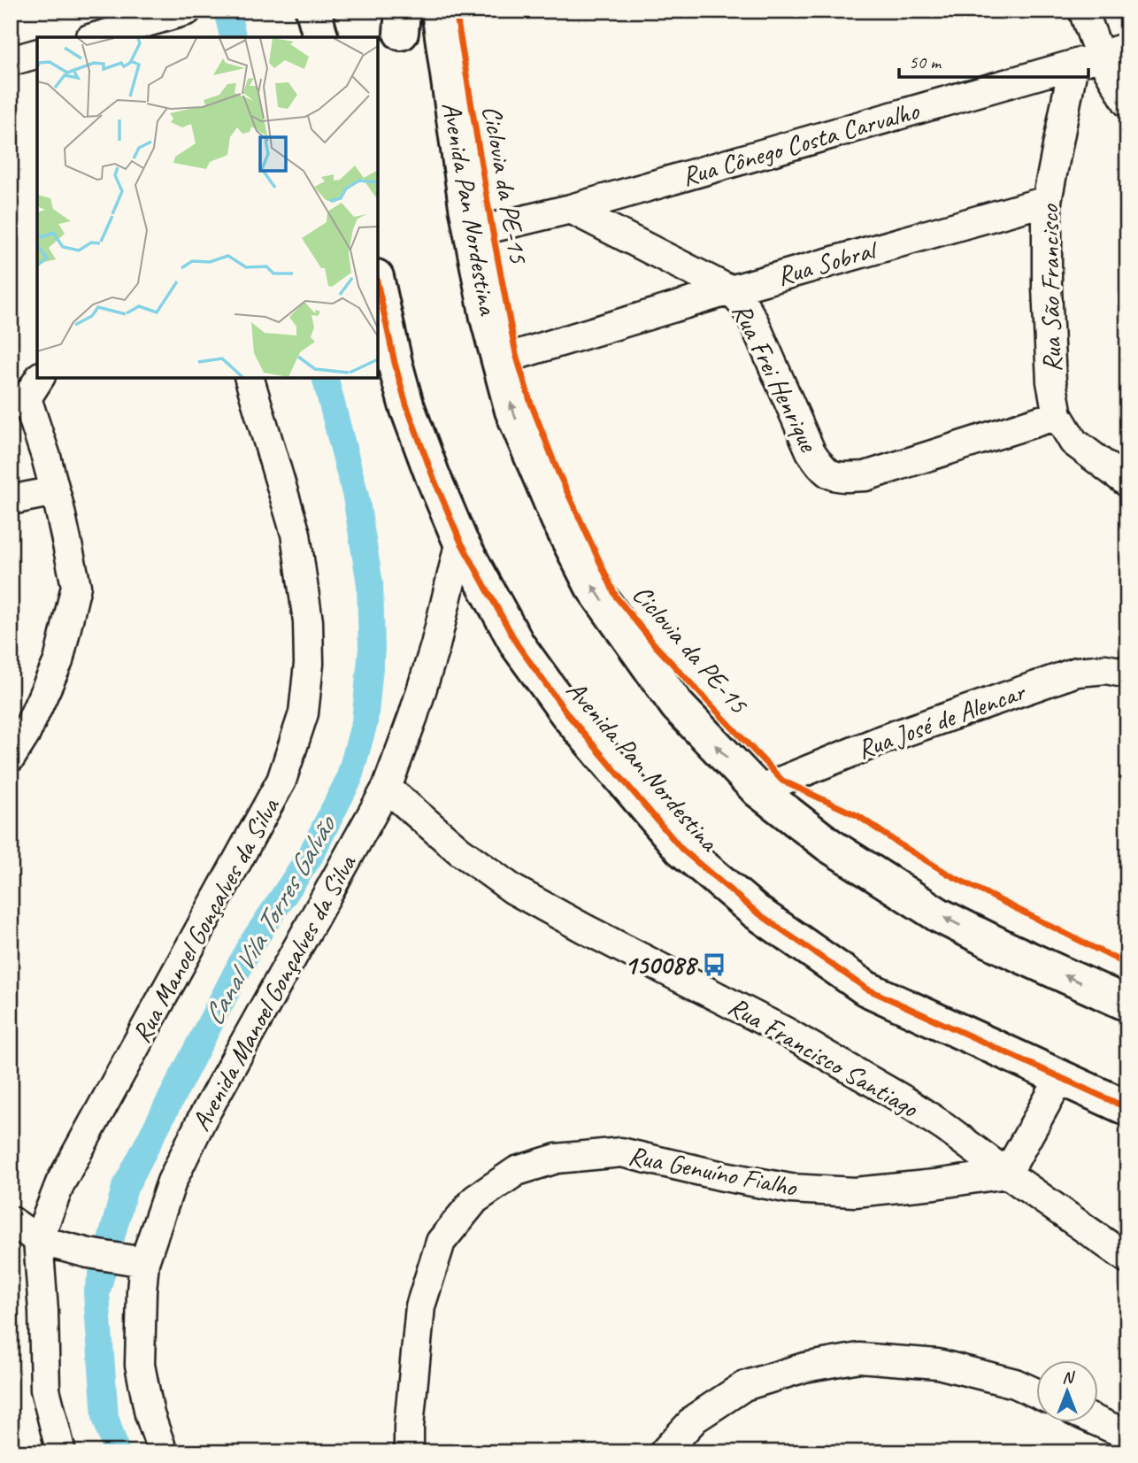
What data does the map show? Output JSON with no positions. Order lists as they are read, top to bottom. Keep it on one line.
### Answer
{"streets":{"highway":["Avenida Pan Nordestina"],"street":["Rua Cônego Costa Carvalho","Rua Sobral","Rua São Francisco","Rua Frei Henrique","Rua José de Alencar","Rua Manoel Gonçalves da Silva","Avenida Manoel Gonçalves da Silva","Rua Francisco Santiago","Rua Genuíno Fialho"],"cycle path":["Ciclovia da PE-15"]},"crossings":[["Rua Cônego Costa Carvalho","Avenida Pan Nordestina"],["Rua Cônego Costa Carvalho","Rua São Francisco"],["Rua Cônego Costa Carvalho","Rua Frei Henrique"],["Avenida Pan Nordestina","Rua Sobral"],["Avenida Pan Nordestina","Rua José de Alencar"],["Avenida Pan Nordestina","Avenida Manoel Gonçalves da Silva"],["Rua Sobral","Rua São Francisco"],["Rua Sobral","Rua Frei Henrique"],["Rua São Francisco","Rua Frei Henrique"],["Avenida Manoel Gonçalves da Silva","Rua Francisco Santiago"],["Rua Francisco Santiago","Rua Genuíno Fialho"]],"water":["Canal Vila Torres Galvão"],"places":{"bus stop":["150088"]},"scale_bar":"50 m","north":"top"}
